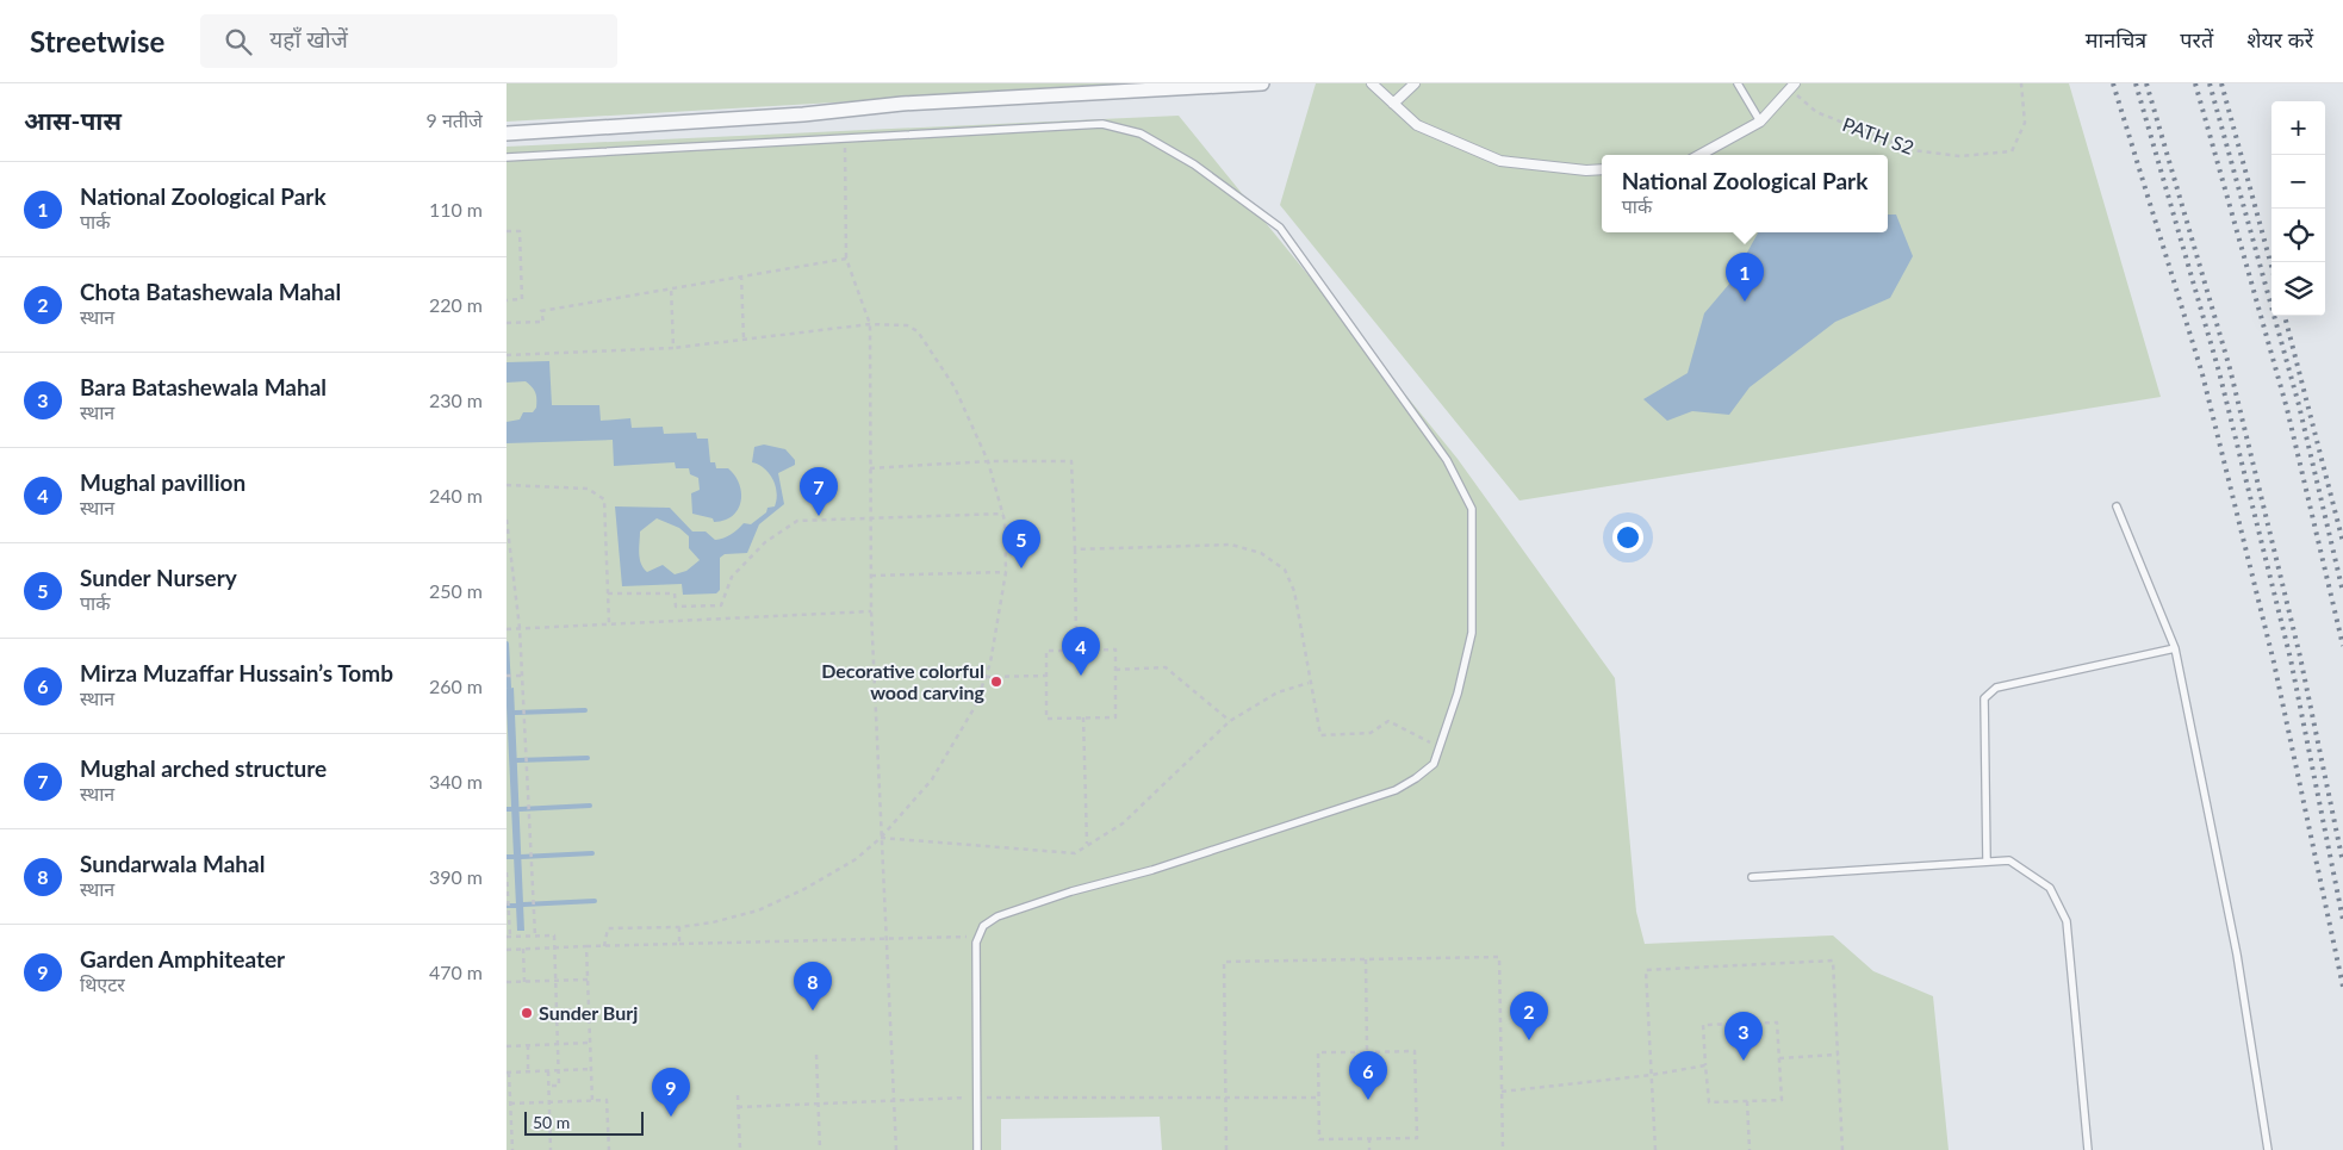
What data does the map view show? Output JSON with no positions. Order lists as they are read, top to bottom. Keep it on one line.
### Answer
{"streets":{"path":["PATH S2"]},"places":["Decorative colorful wood carving","Sunder Burj"],"scale_bar":"50 m","page":{"header":"Streetwise","search":"यहाँ खोजें","nav":["मानचित्र","परतें","शेयर करें"],"heading":["आस-पास","9 नतीजे"],"map_buttons":["+","−"],"popup":["National Zoological Park","पार्क"],"list":[{"mark":"1","name":"National Zoological Park","note":"पार्क","value":"110 m"},{"mark":"2","name":"Chota Batashewala Mahal","note":"स्थान","value":"220 m"},{"mark":"3","name":"Bara Batashewala Mahal","note":"स्थान","value":"230 m"},{"mark":"4","name":"Mughal pavillion","note":"स्थान","value":"240 m"},{"mark":"5","name":"Sunder Nursery","note":"पार्क","value":"250 m"},{"mark":"6","name":"Mirza Muzaffar Hussain’s Tomb","note":"स्थान","value":"260 m"},{"mark":"7","name":"Mughal arched structure","note":"स्थान","value":"340 m"},{"mark":"8","name":"Sundarwala Mahal","note":"स्थान","value":"390 m"},{"mark":"9","name":"Garden Amphiteater","note":"थिएटर","value":"470 m"}],"pins":["1","7","5","4","8","2","3","6","9"],"scale":"50 m"}}
